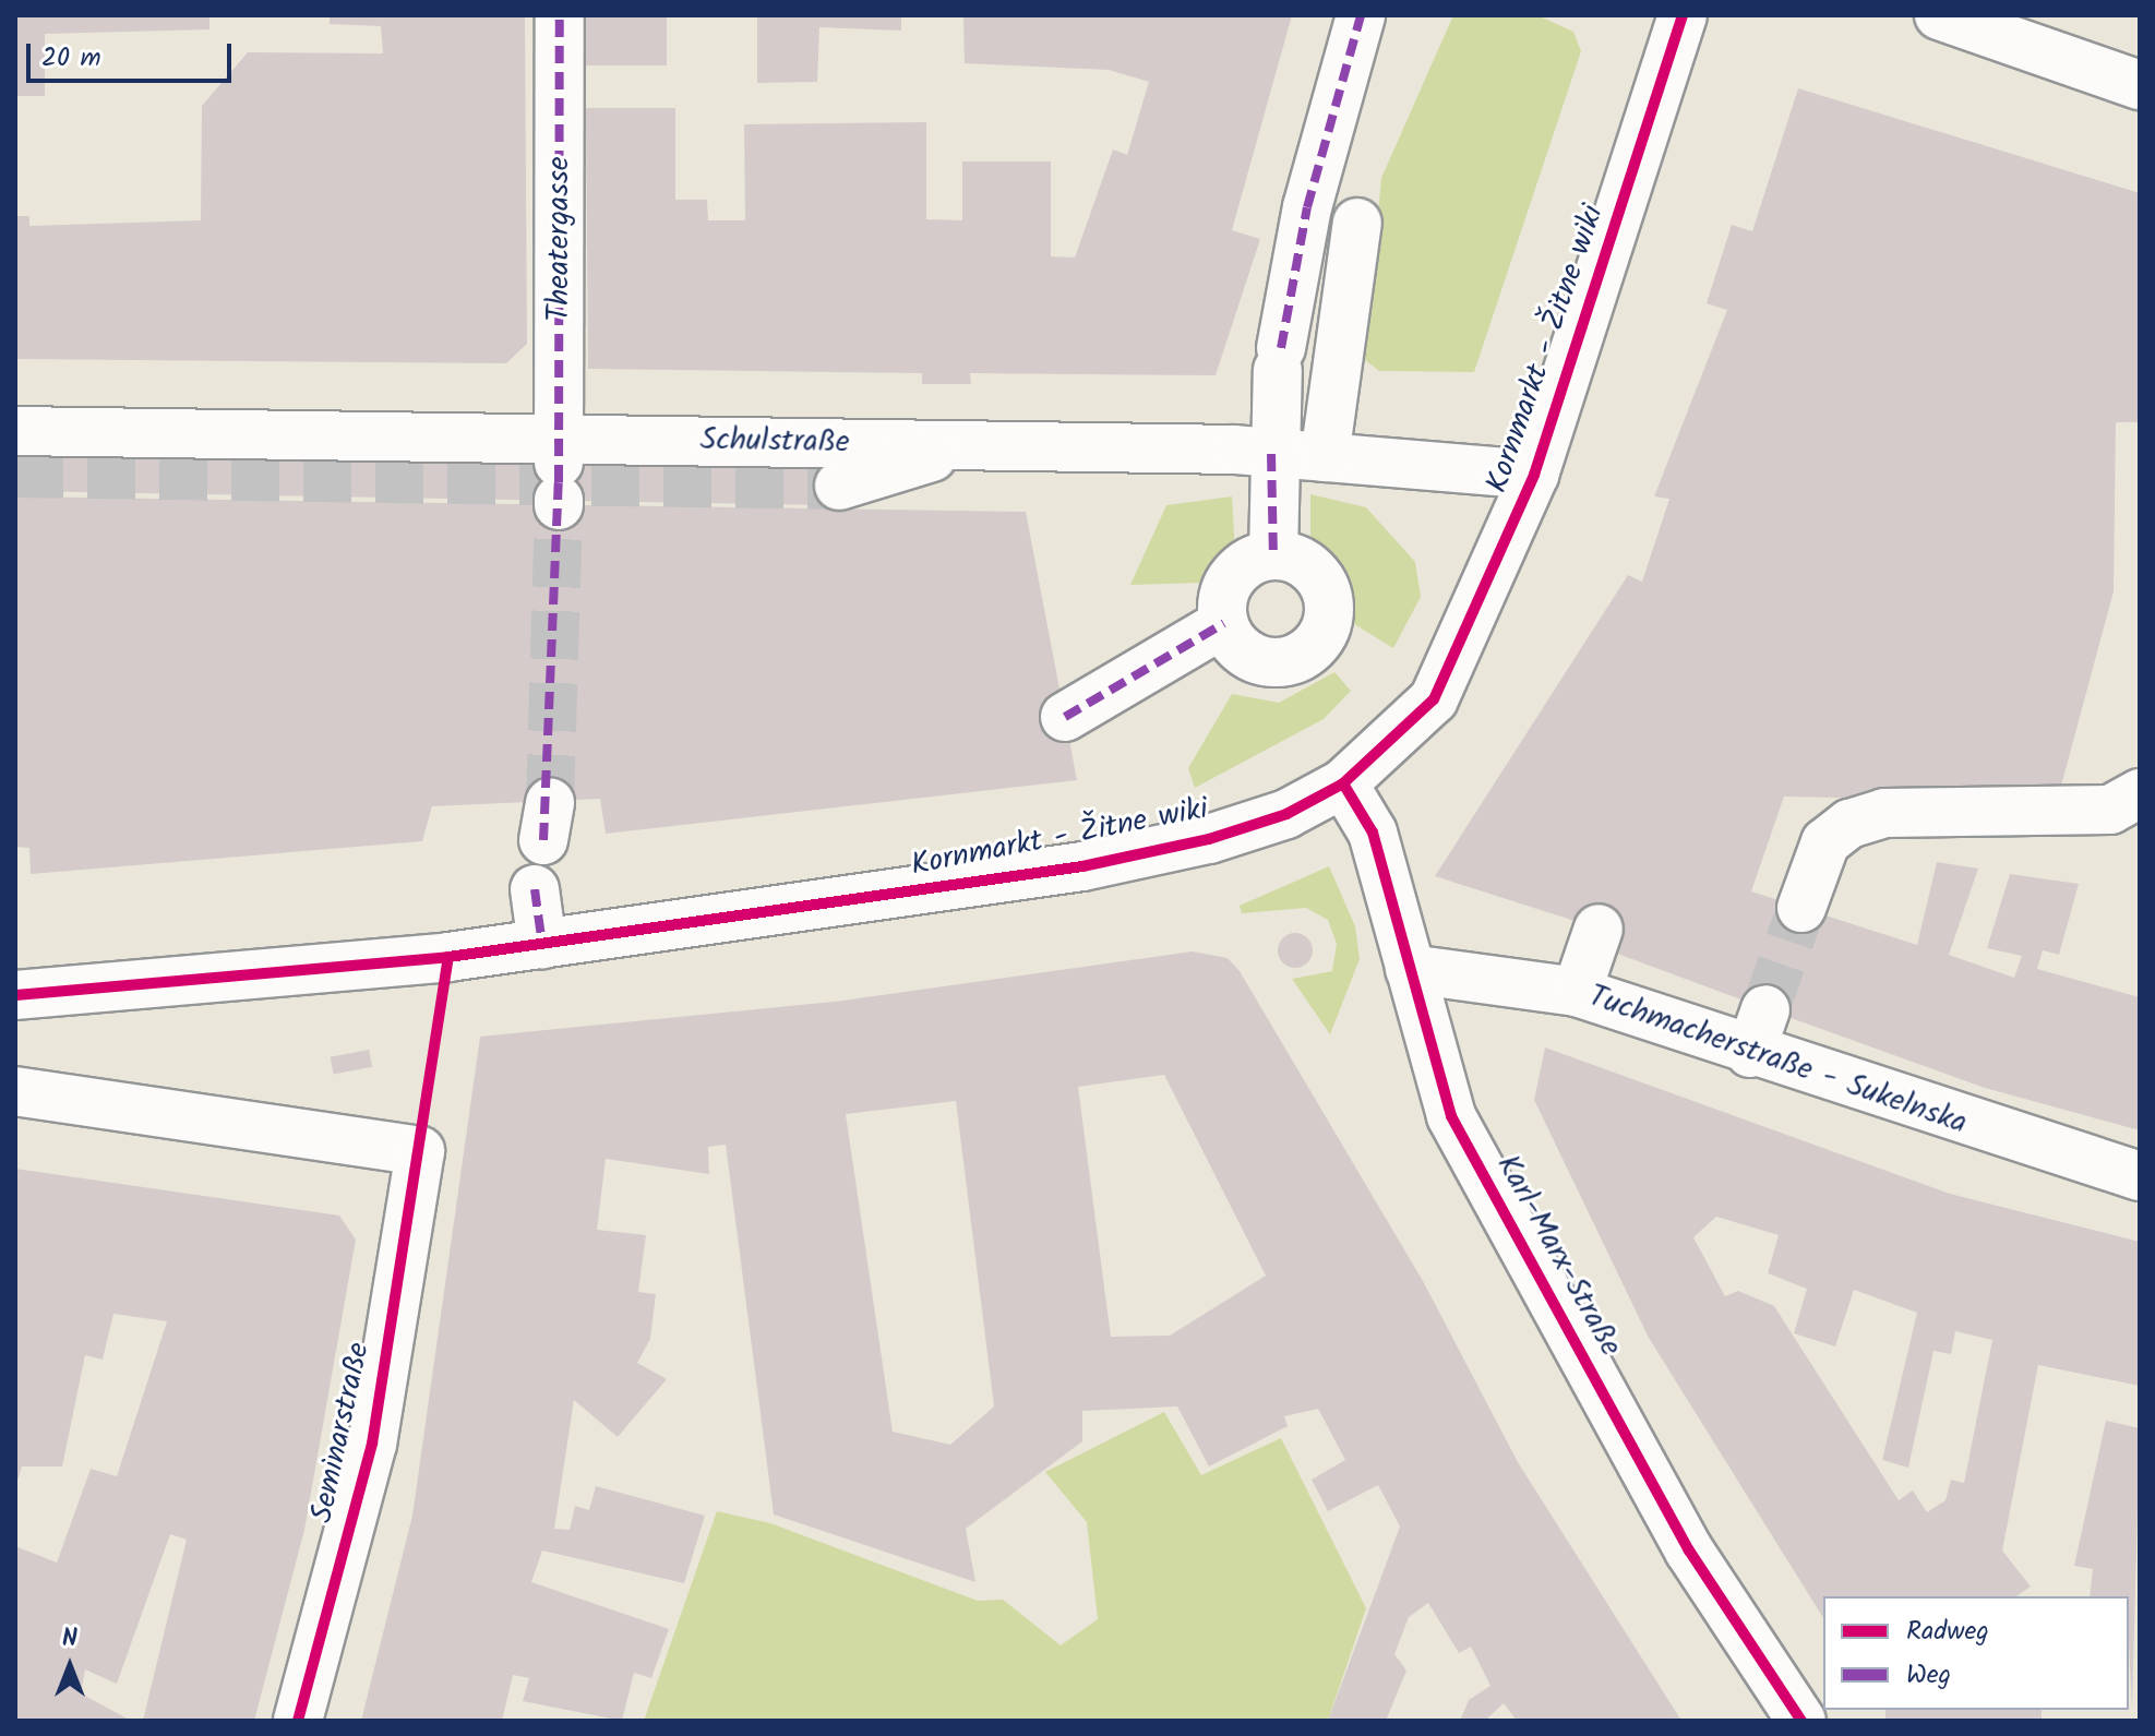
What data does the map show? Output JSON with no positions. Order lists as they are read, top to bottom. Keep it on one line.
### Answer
{"streets":{"street":["Theatergasse","Kornmarkt - Žitne wiki","Schulstraße","Tuchmacherstraße - Sukelnska","Karl-Marx-Straße","Seminarstraße"]},"crossings":[["Theatergasse","Schulstraße"],["Kornmarkt - Žitne wiki","Schulstraße"],["Kornmarkt - Žitne wiki","Karl-Marx-Straße"],["Tuchmacherstraße - Sukelnska","Karl-Marx-Straße"]],"legend":["Radweg","Weg"],"scale_bar":"20 m","north":"top"}
